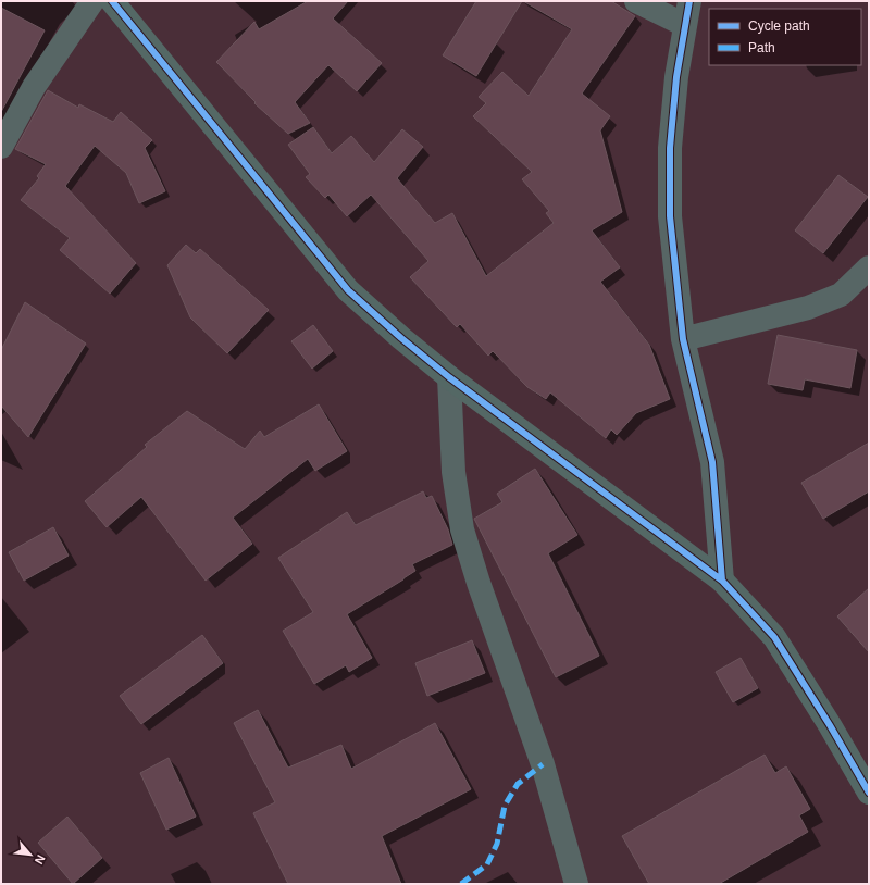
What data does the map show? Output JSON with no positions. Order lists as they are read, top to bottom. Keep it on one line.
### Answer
{"legend":["Cycle path","Path"],"north":"bottom right"}
